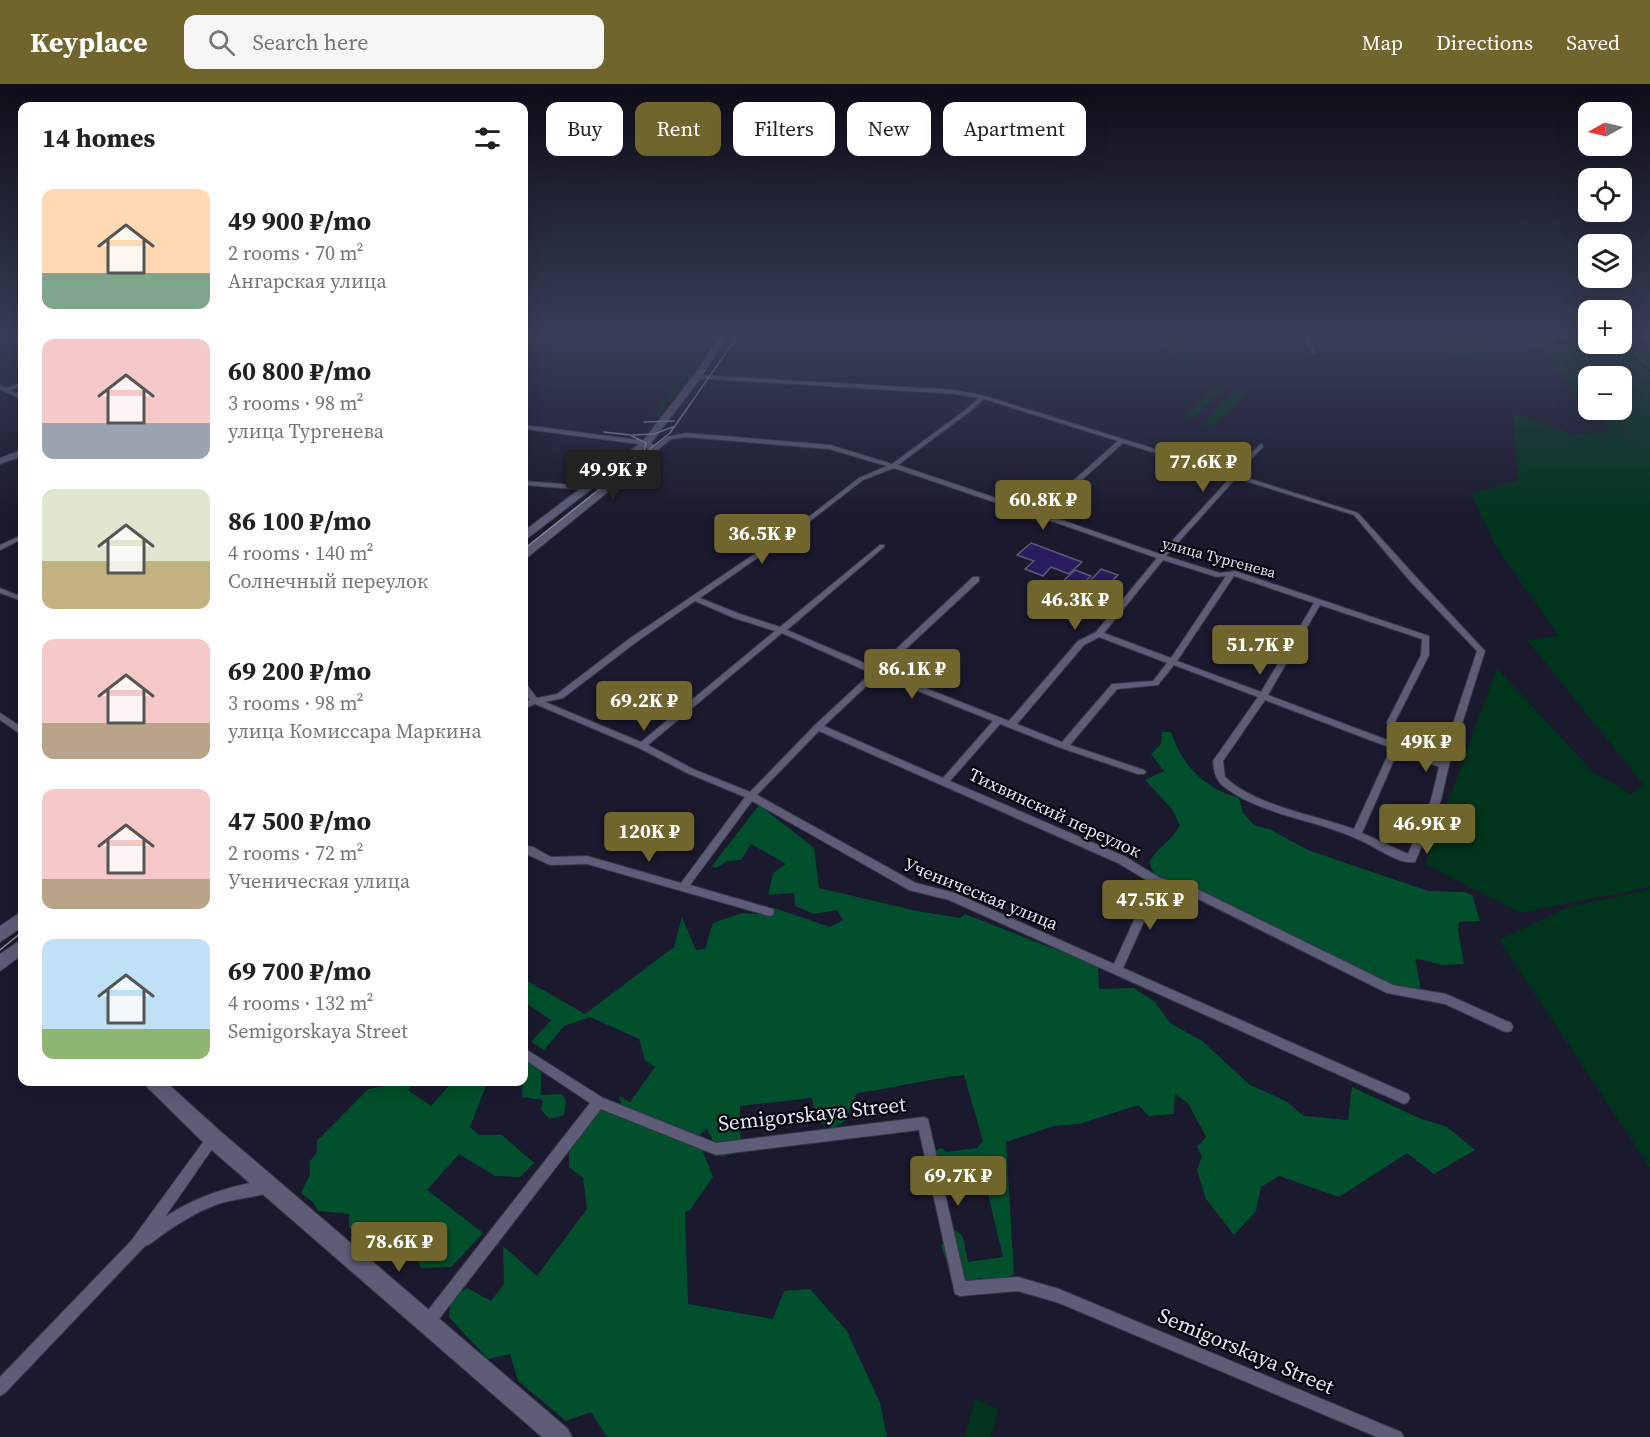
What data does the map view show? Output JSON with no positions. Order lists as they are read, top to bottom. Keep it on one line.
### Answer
{"streets":{"street":["улица Тургенева","Тихвинский переулок","Ученическая улица","Semigorskaya Street"]},"north":"left","page":{"header":"Keyplace","search":"Search here","nav":["Map","Directions","Saved"],"map_buttons":["+","−"],"chip":["Buy","Rent","Filters","New","Apartment"],"heading":"14 homes","list":[{"name":"49 900 ₽/mo","note":"2 rooms · 70 m² · Ангарская улица"},{"name":"60 800 ₽/mo","note":"3 rooms · 98 m² · улица Тургенева"},{"name":"86 100 ₽/mo","note":"4 rooms · 140 m² · Солнечный переулок"},{"name":"69 200 ₽/mo","note":"3 rooms · 98 m² · улица Комиссара Маркина"},{"name":"47 500 ₽/mo","note":"2 rooms · 72 m² · Ученическая улица"},{"name":"69 700 ₽/mo","note":"4 rooms · 132 m² · Semigorskaya Street"}],"price":["77.6K ₽","49.9K ₽","60.8K ₽","36.5K ₽","46.3K ₽","51.7K ₽","86.1K ₽","69.2K ₽","49K ₽","46.9K ₽","120K ₽","47.5K ₽","69.7K ₽","78.6K ₽"]}}
